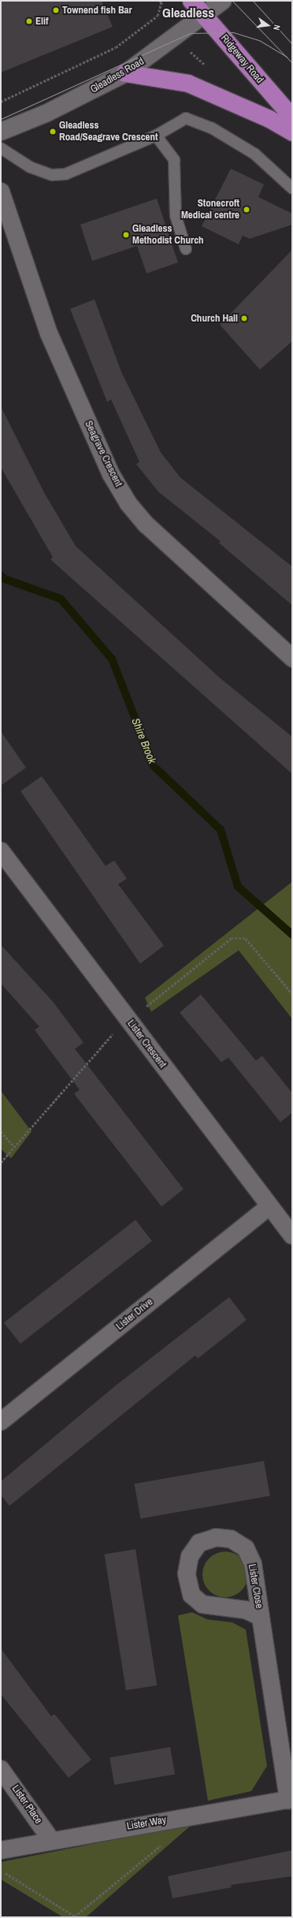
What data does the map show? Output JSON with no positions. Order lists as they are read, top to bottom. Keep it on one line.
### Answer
{"streets":{"highway":["Ridgeway Road"],"street":["Gleadless Road","Seagrave Crescent","Lister Crescent","Lister Drive","Lister Close","Lister Place","Lister Way"]},"crossings":[["Ridgeway Road","Gleadless Road"],["Lister Crescent","Lister Drive"],["Lister Close","Lister Way"],["Lister Place","Lister Way"]],"districts":["Gleadless"],"water":["Shire Brook"],"places":["Townend fish Bar","Elif","Gleadless Road/Seagrave Crescent","Stonecroft Medical centre","Gleadless Methodist Church","Church Hall"],"north":"right"}
